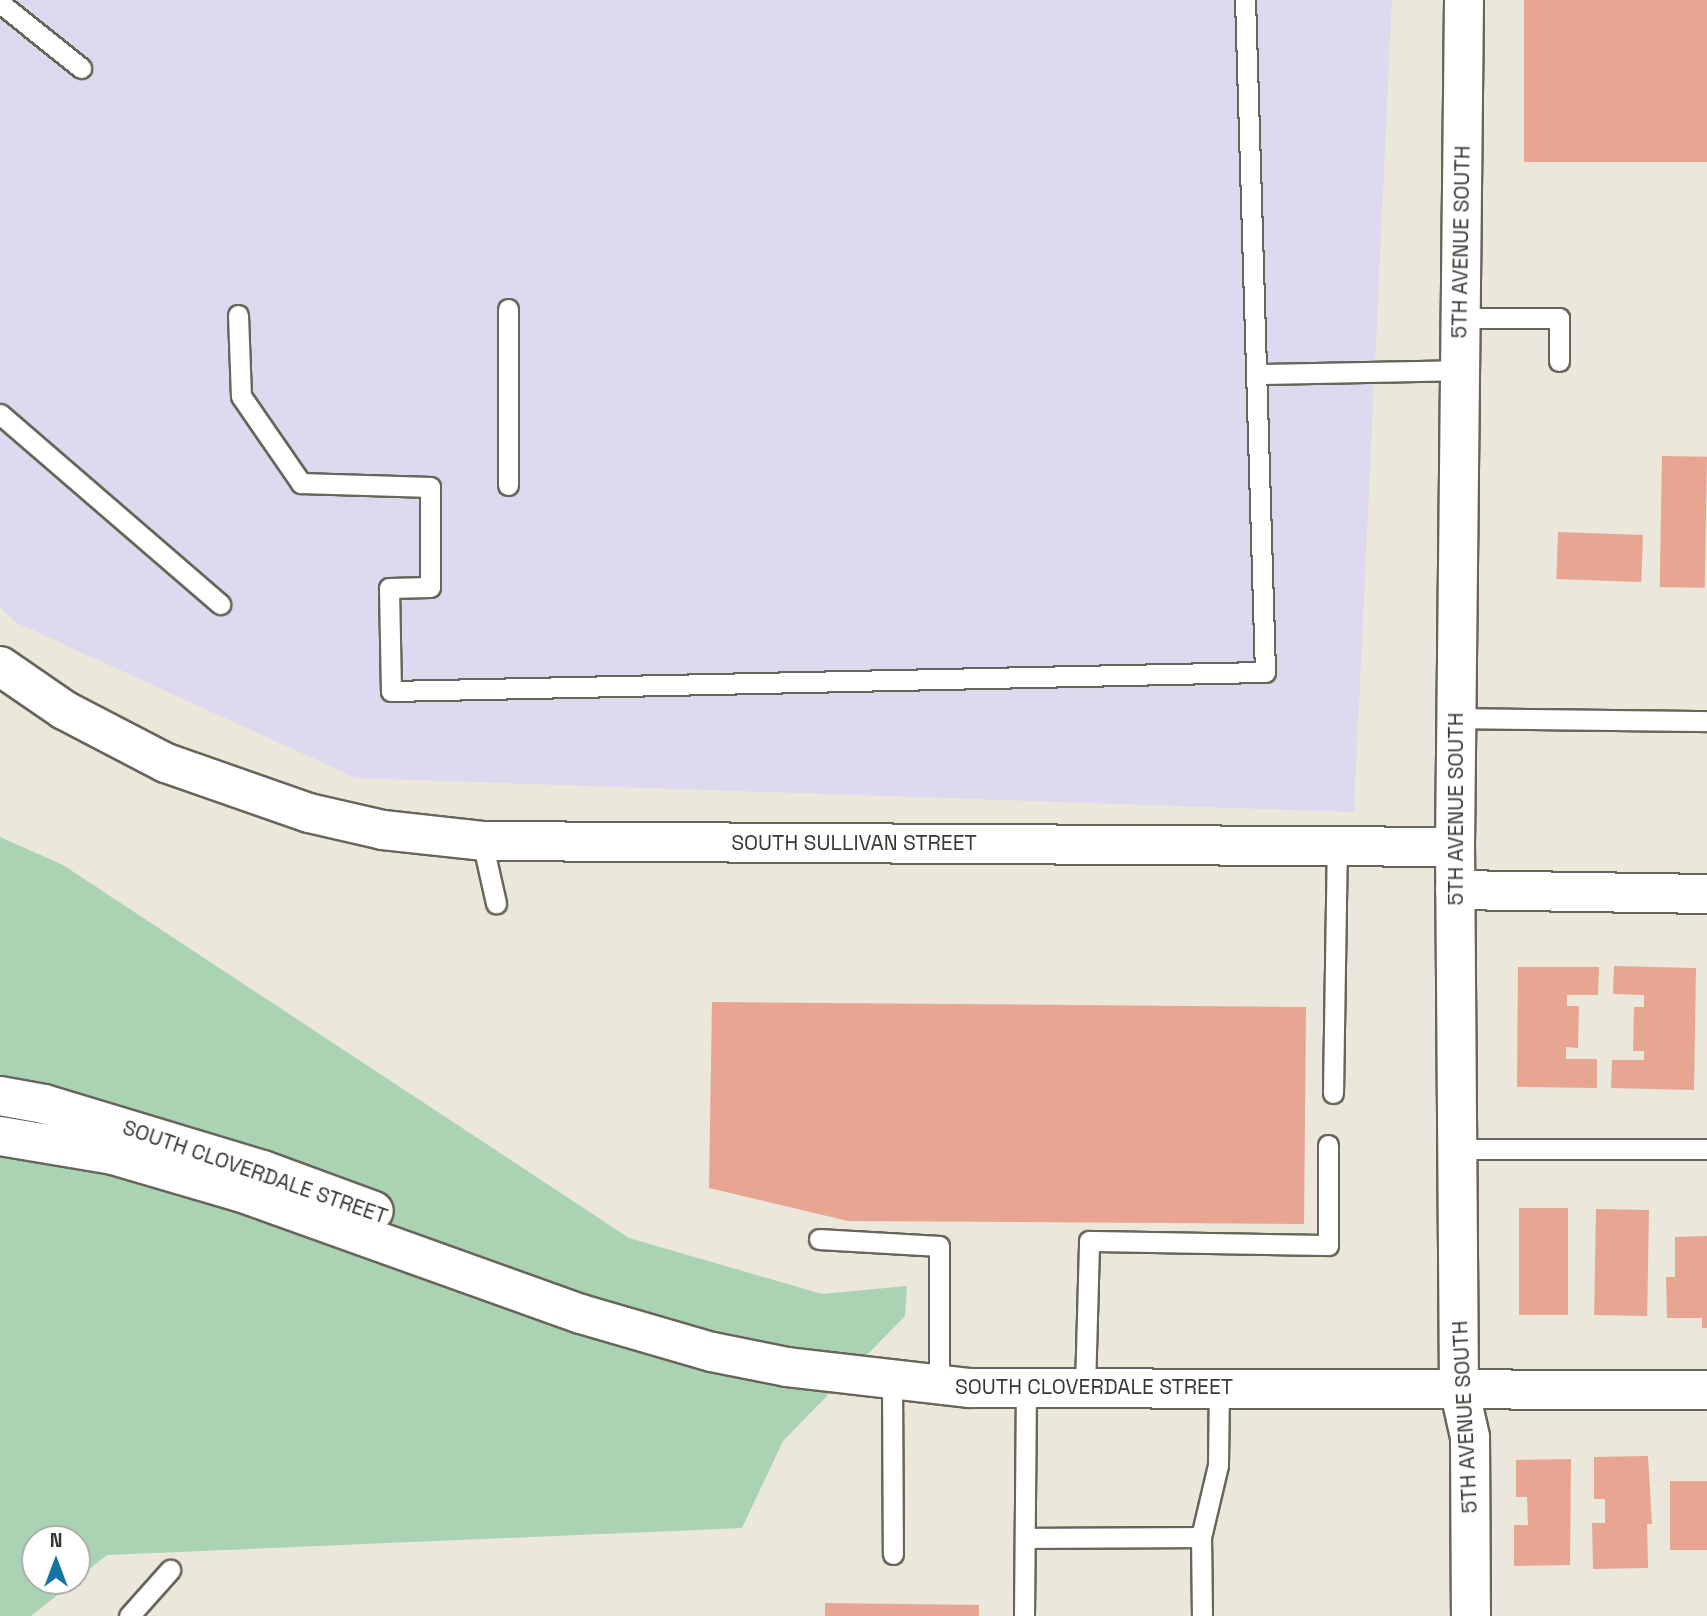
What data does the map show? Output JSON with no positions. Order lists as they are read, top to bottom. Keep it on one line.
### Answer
{"streets":{"street":["5TH AVENUE SOUTH","SOUTH SULLIVAN STREET","SOUTH CLOVERDALE STREET"]},"crossings":[["5TH AVENUE SOUTH","SOUTH SULLIVAN STREET"],["5TH AVENUE SOUTH","SOUTH CLOVERDALE STREET"]],"north":"top"}
